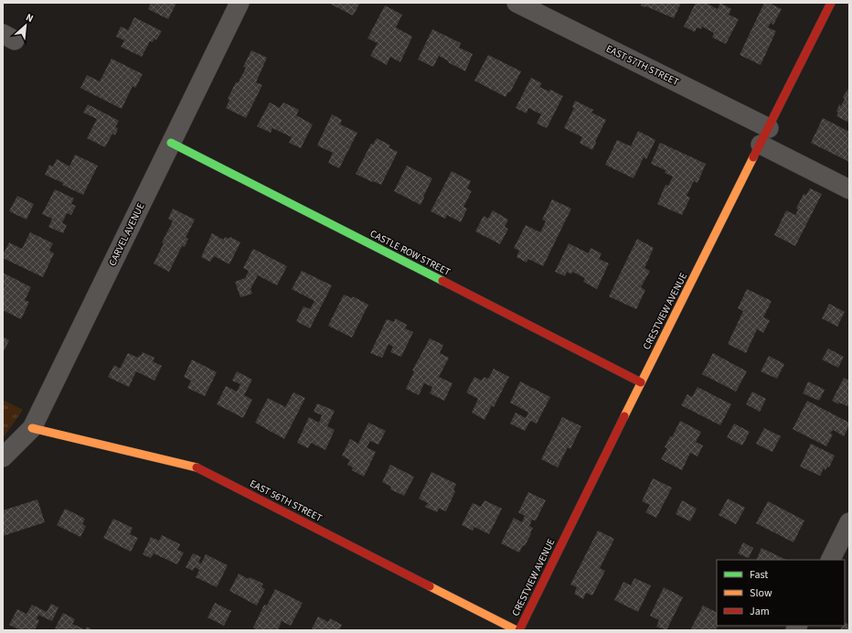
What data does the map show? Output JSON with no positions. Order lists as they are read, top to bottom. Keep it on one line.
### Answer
{"streets":{"street":["EAST 57TH STREET","CARVEL AVENUE","CASTLE ROW STREET","CRESTVIEW AVENUE","EAST 56TH STREET"]},"crossings":[["EAST 57TH STREET","CRESTVIEW AVENUE"],["CARVEL AVENUE","CASTLE ROW STREET"],["CARVEL AVENUE","EAST 56TH STREET"],["CASTLE ROW STREET","CRESTVIEW AVENUE"]],"legend":["Fast","Slow","Jam"],"north":"top right"}
